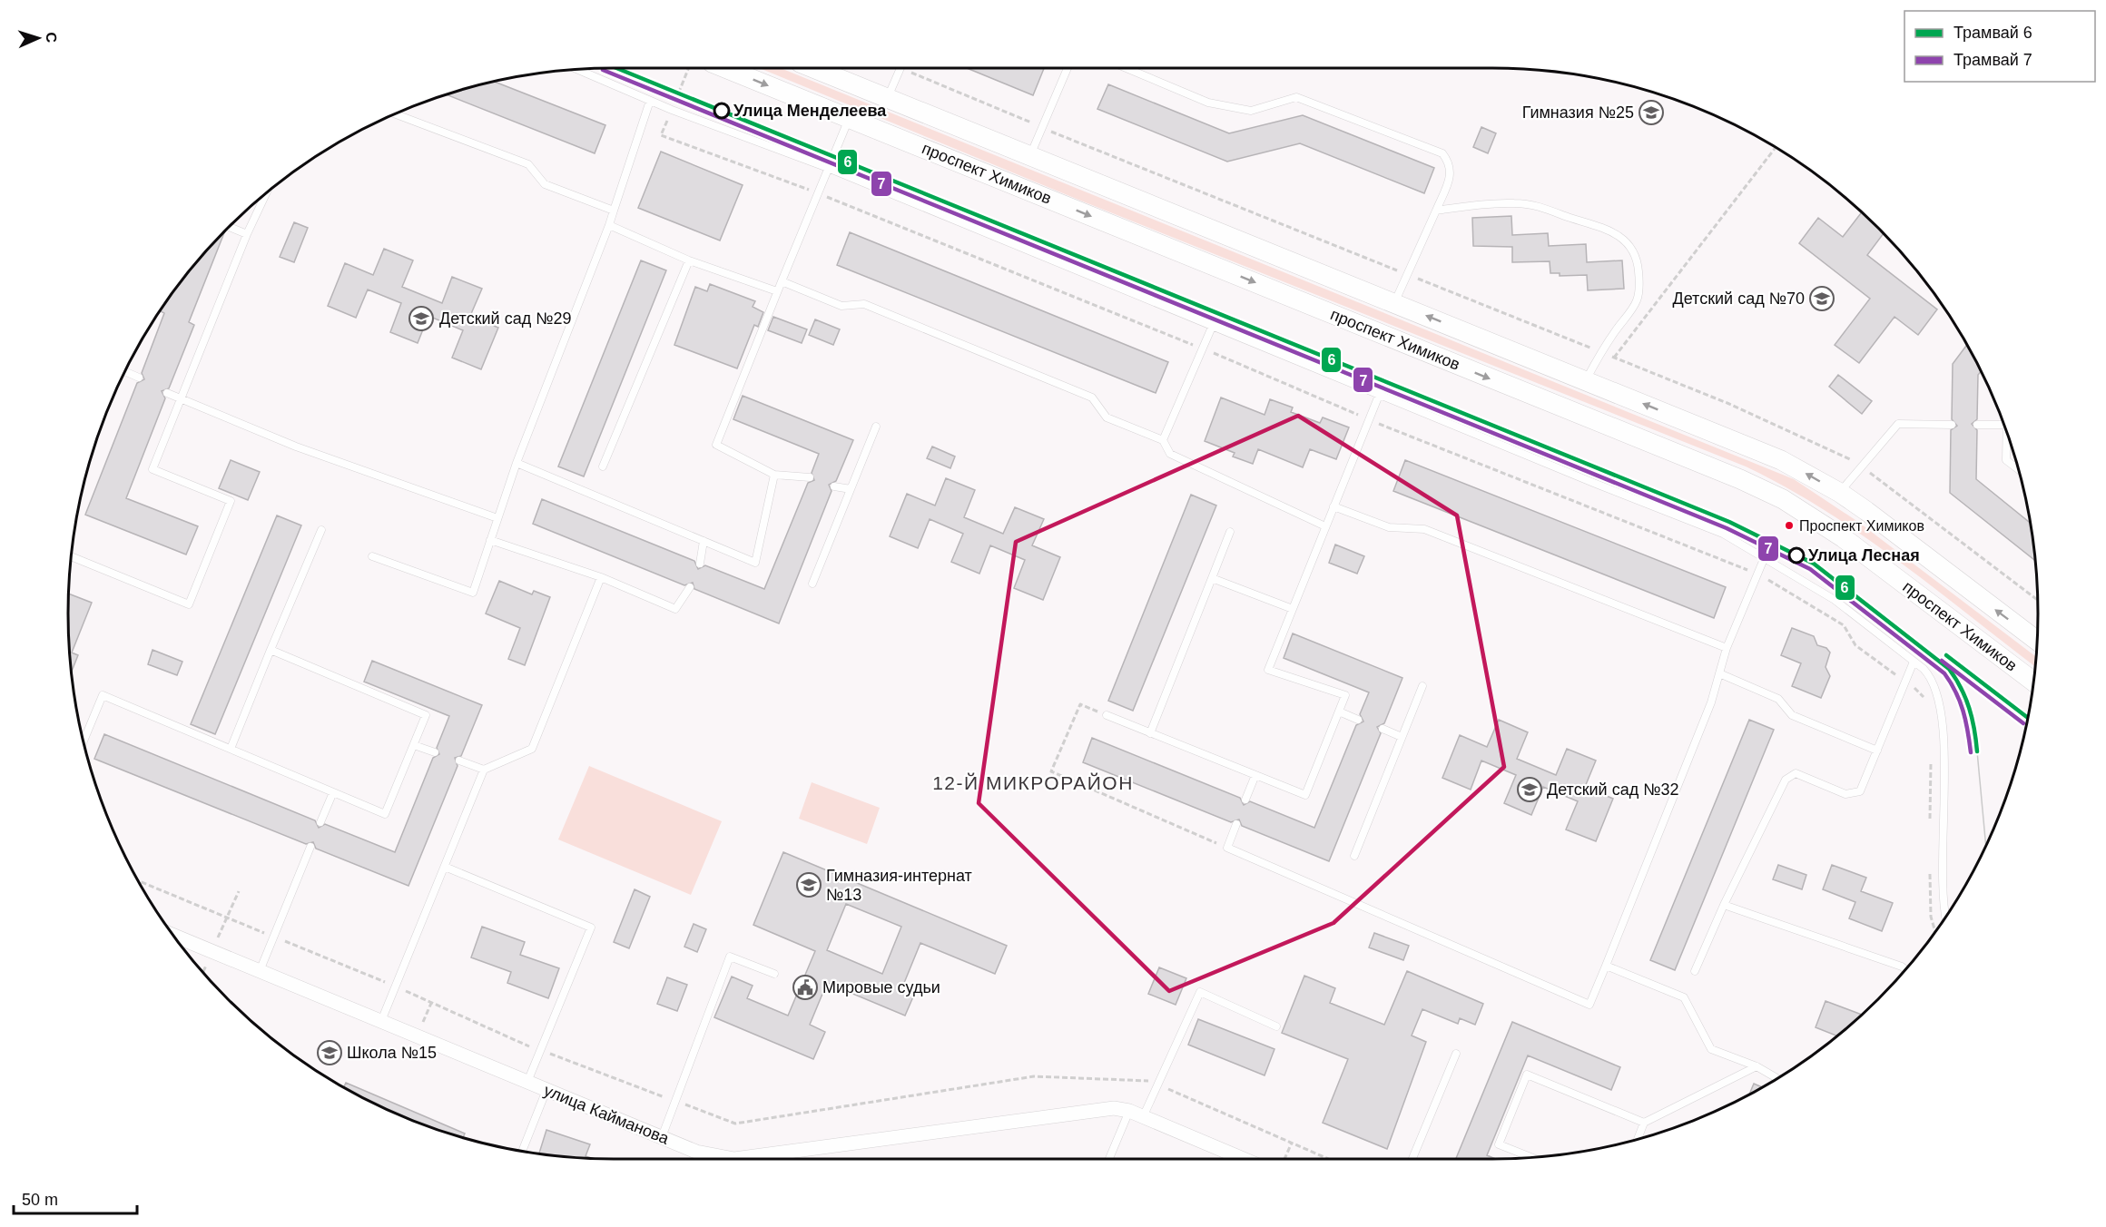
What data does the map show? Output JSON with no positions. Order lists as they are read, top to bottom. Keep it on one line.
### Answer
{"streets":{"main road":["проспект Химиков"],"street":["улица Кайманова"]},"districts":["12-Й МИКРОРАЙОН"],"places":{"other":["Улица Менделеева","Проспект Химиков","Улица Лесная"],"school or university":["Гимназия №25","Детский сад №70","Детский сад №29","Детский сад №32","Гимназия-интернат №13","Школа №15"],"public building":["Мировые судьи"]},"lines":["tram line 6","tram line 7"],"legend":["Трамвай 6","Трамвай 7"],"scale_bar":"50 m","north":"right"}
